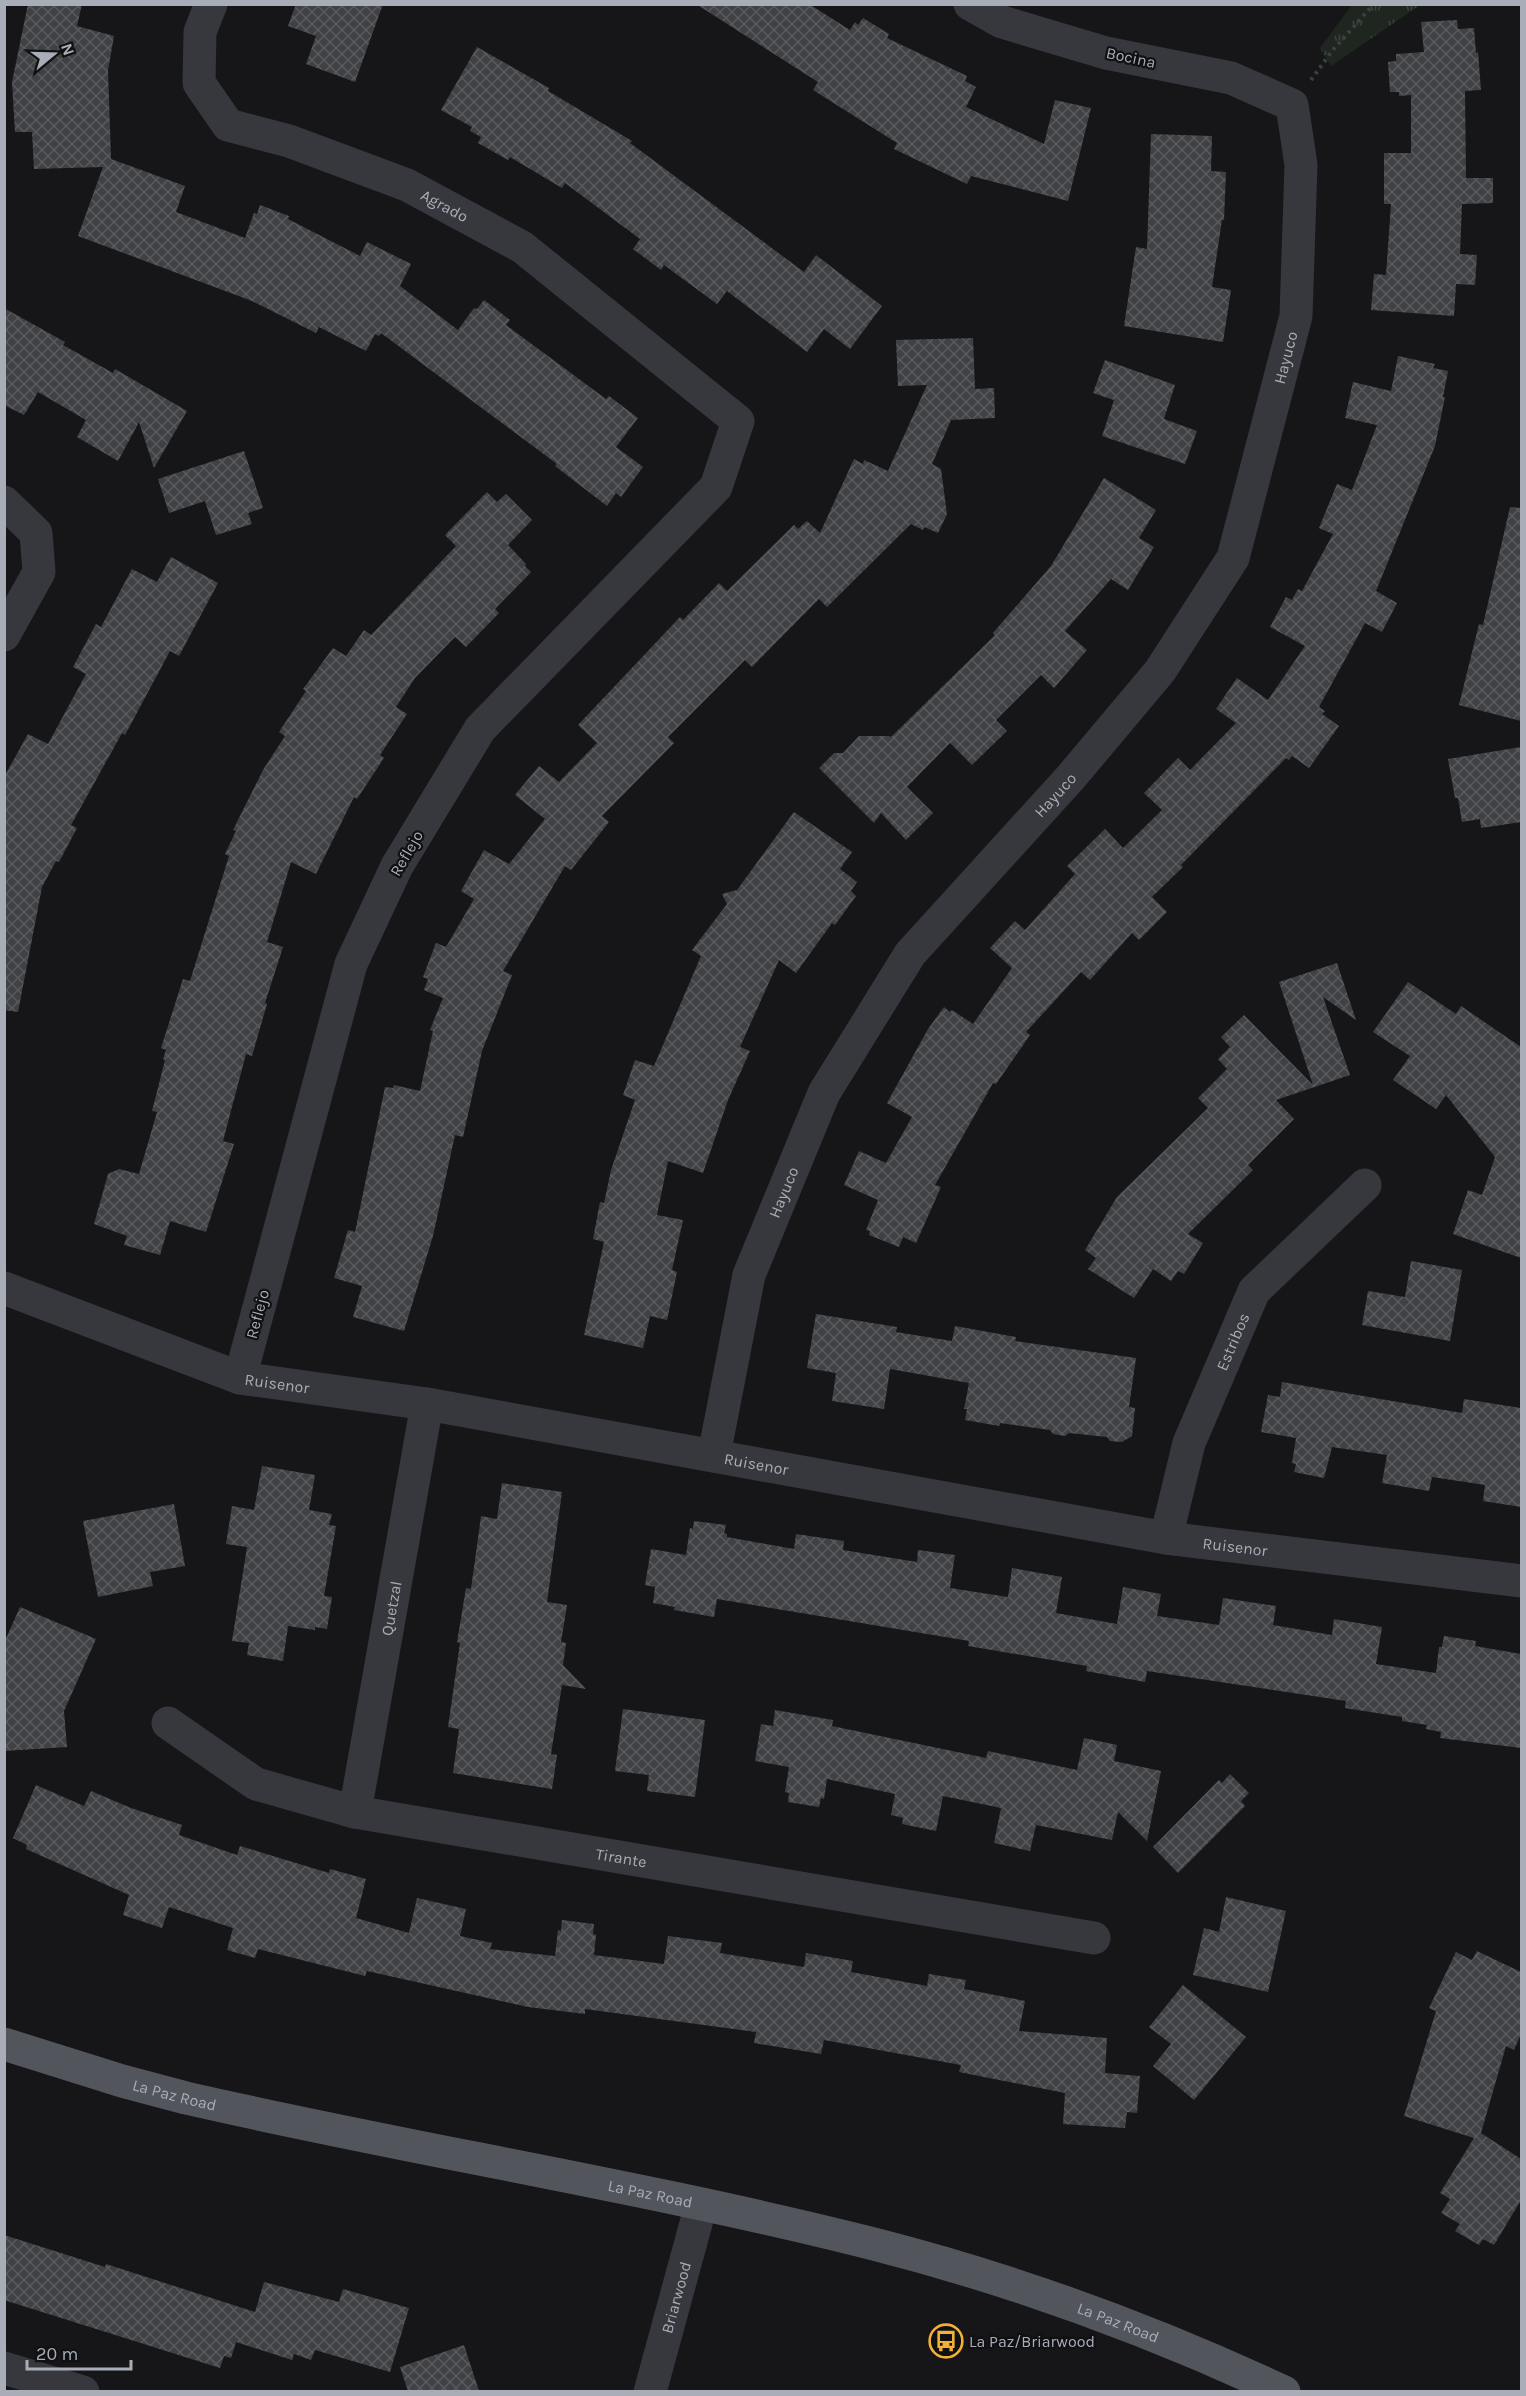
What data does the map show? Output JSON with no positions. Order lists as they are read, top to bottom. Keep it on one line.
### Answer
{"streets":{"main road":["La Paz Road"],"street":["Bocina","Agrado","Hayuco","Reflejo","Estribos","Ruisenor","Quetzal","Tirante","Briarwood"]},"crossings":[["Bocina","Hayuco"],["Agrado","Reflejo"],["Hayuco","Ruisenor"],["Reflejo","Ruisenor"],["Estribos","Ruisenor"],["Ruisenor","Quetzal"],["Quetzal","Tirante"],["La Paz Road","Briarwood"]],"places":{"bus stop":["La Paz/Briarwood"]},"scale_bar":"20 m","north":"right"}
